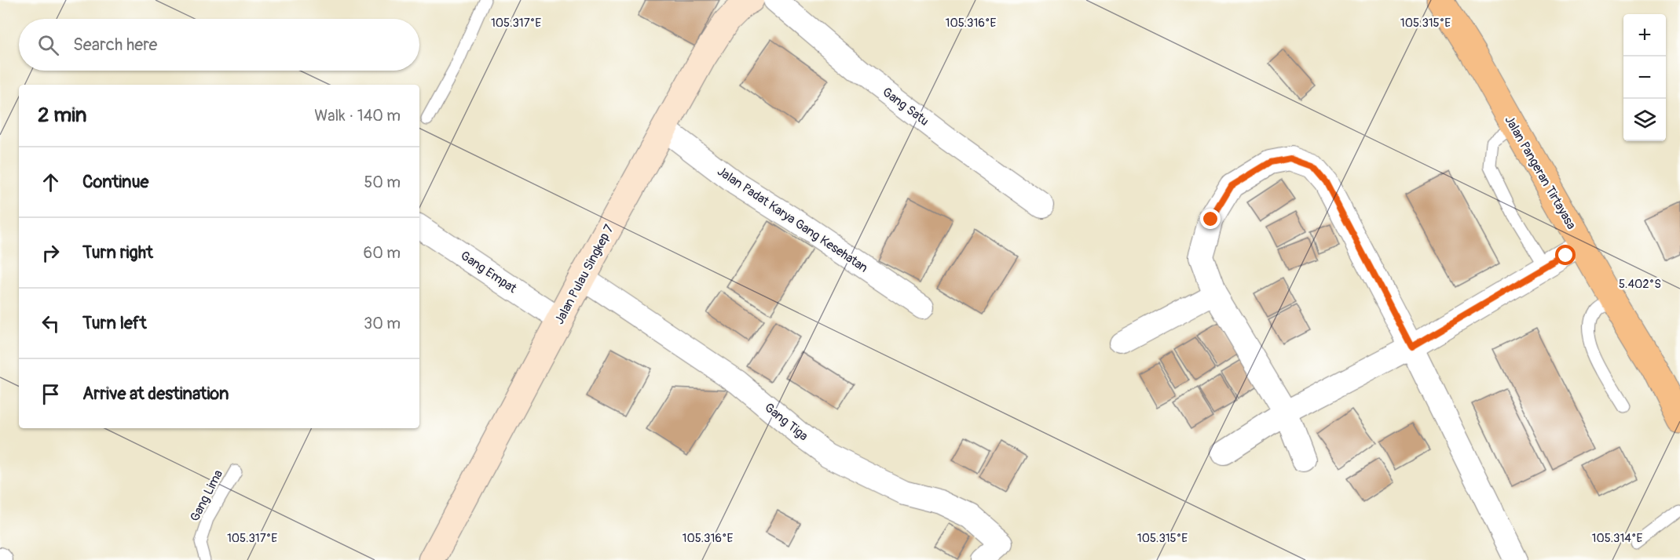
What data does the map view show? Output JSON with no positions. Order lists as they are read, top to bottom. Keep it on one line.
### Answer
{"streets":{"main road":["Jalan Pangeran Tirtayasa"],"street":["Gang Satu","Jalan Padat Karya Gang Kesehatan","Gang Empat","Jalan Pulau Singkep 7","Gang Tiga"],"lane":["Gang Lima"]},"crossings":[["Jalan Padat Karya Gang Kesehatan","Jalan Pulau Singkep 7"],["Gang Empat","Jalan Pulau Singkep 7"],["Jalan Pulau Singkep 7","Gang Tiga"]],"page":{"map_buttons":["+","−"],"search":"Search here","heading":["2 min","Walk · 140 m"],"list":[["Continue","50 m"],["Turn right","60 m"],["Turn left","30 m"],"Arrive at destination"]},"coordinates":["105.317°E","105.316°E","105.315°E","5.402°S","105.314°E"]}
